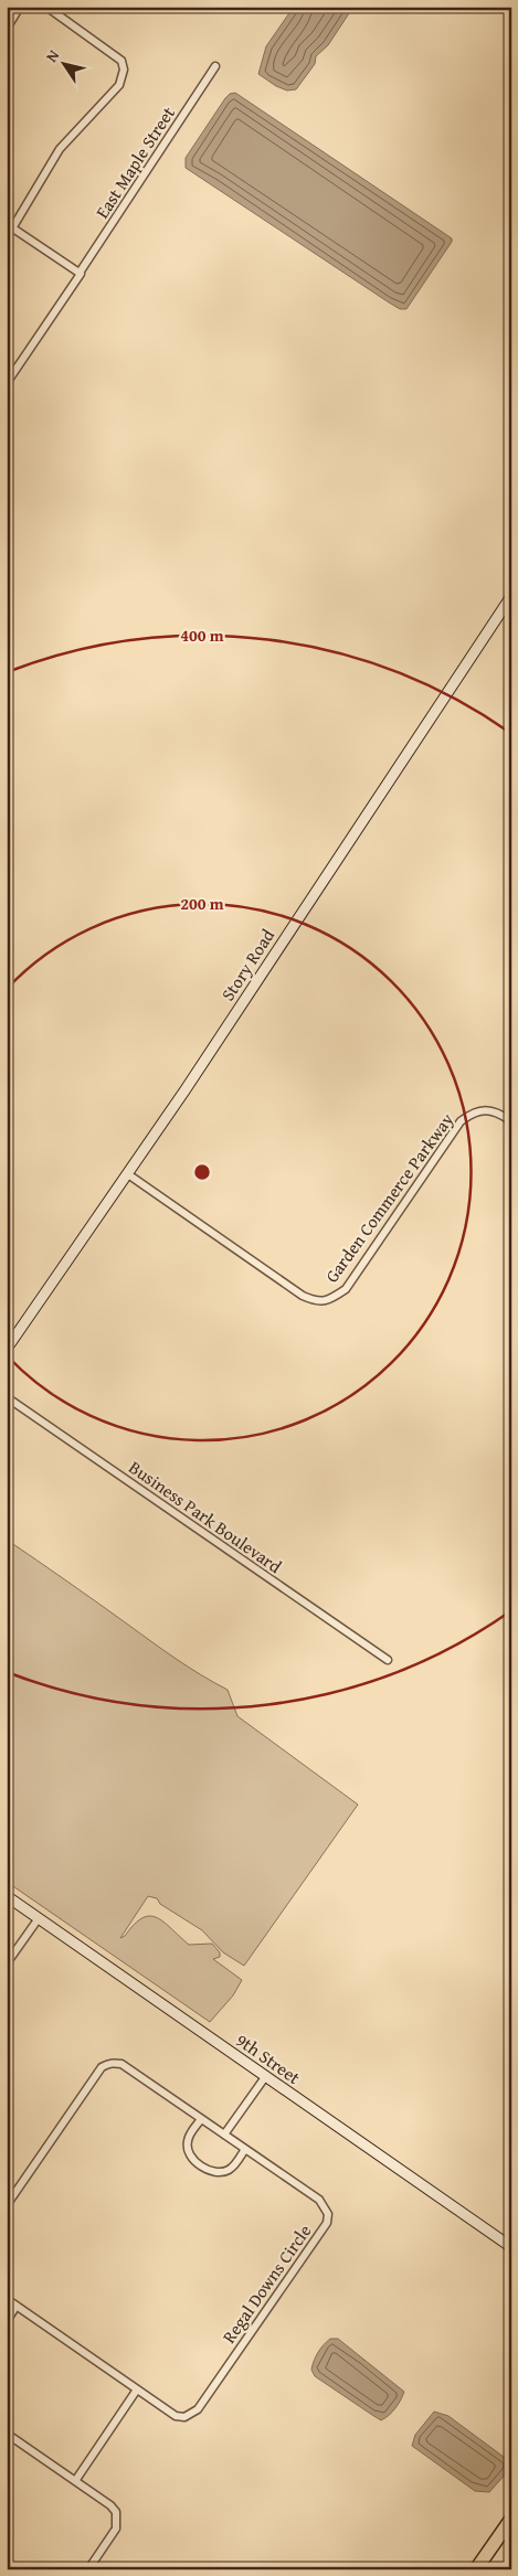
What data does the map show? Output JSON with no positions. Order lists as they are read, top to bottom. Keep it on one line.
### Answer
{"streets":{"street":["East Maple Street","Story Road","Garden Commerce Parkway","Business Park Boulevard","9th Street","Regal Downs Circle"]},"crossings":[["Story Road","Garden Commerce Parkway"]],"north":"top left","rings":["400 m","200 m"]}
